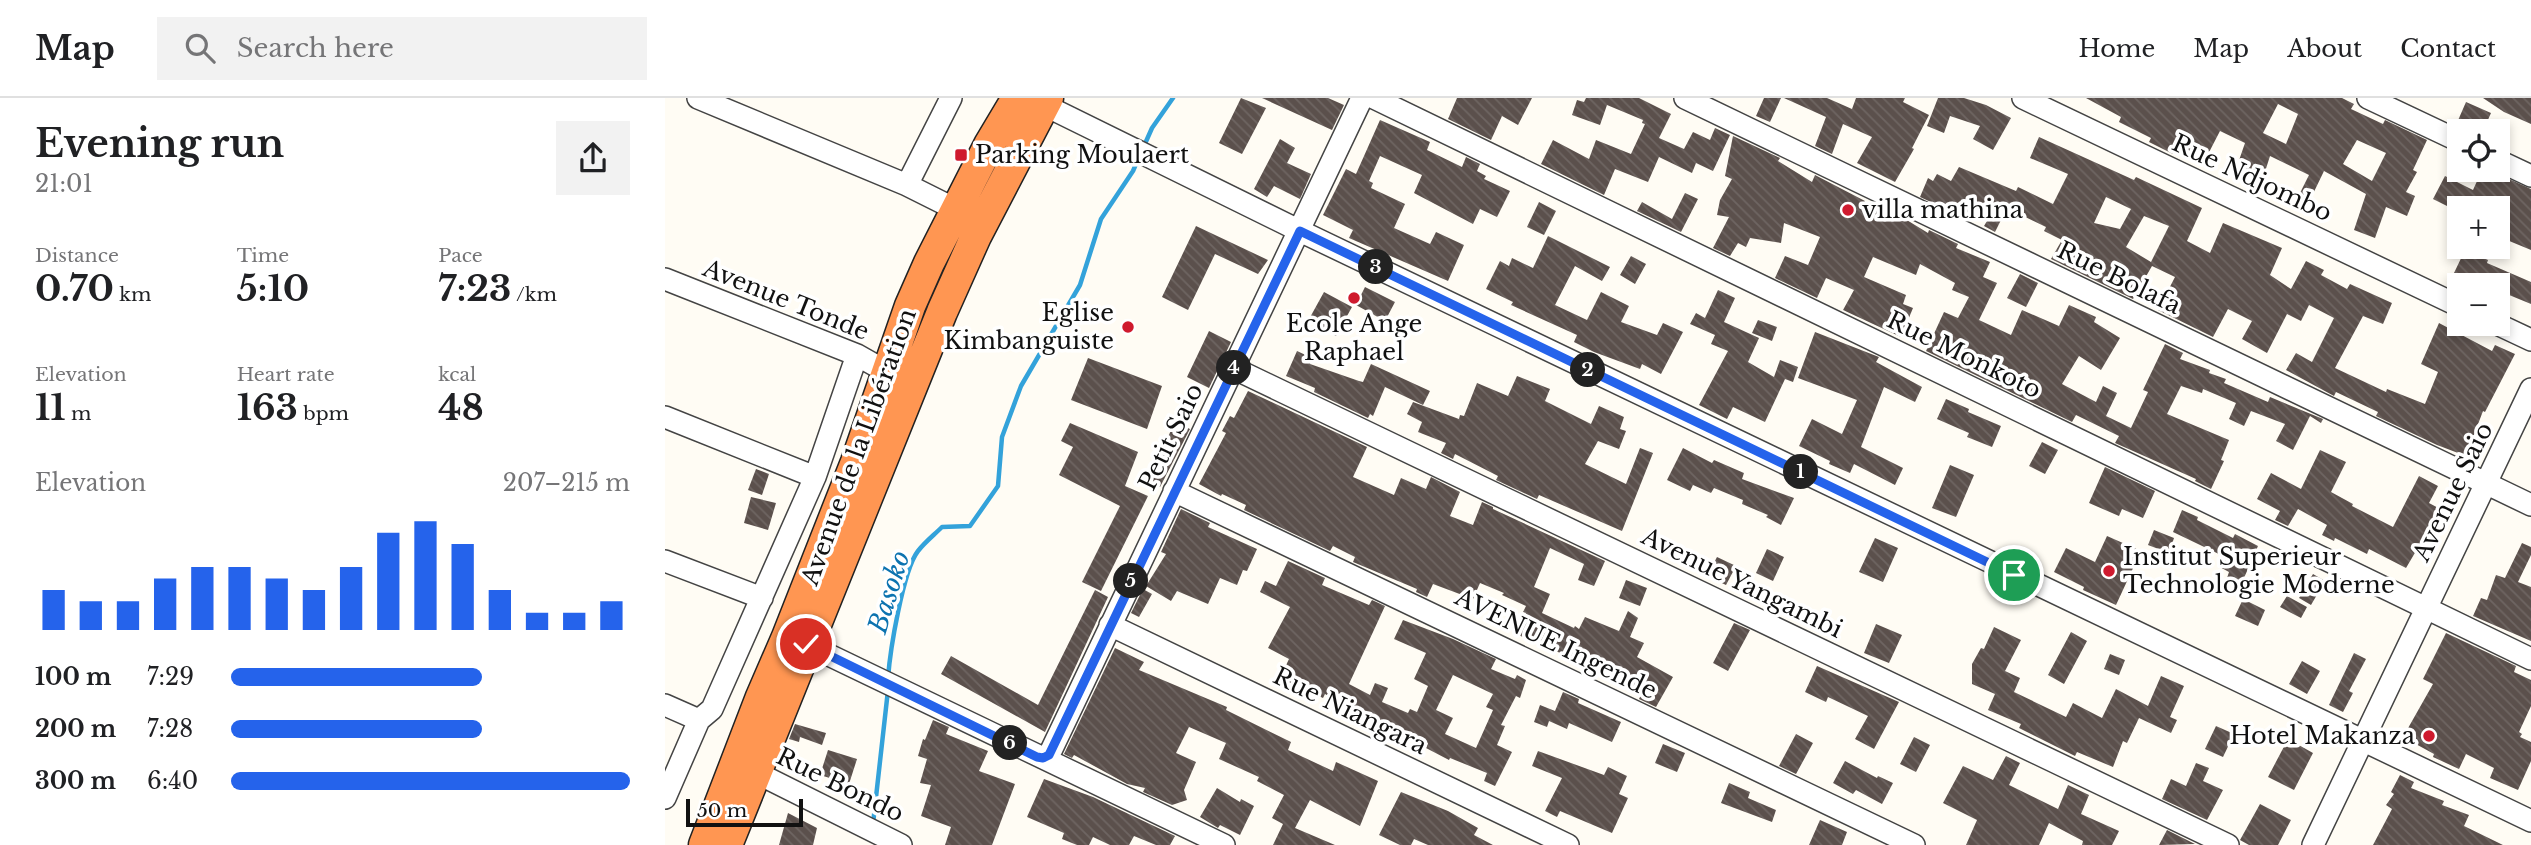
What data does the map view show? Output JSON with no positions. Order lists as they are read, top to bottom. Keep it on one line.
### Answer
{"streets":{"highway":["Avenue de la Libération"],"street":["Rue Ndjombo","Rue Bolafa","Avenue Tonde","Rue Monkoto","Petit Saio","Avenue Saio","Avenue Yangambi","AVENUE Ingende","Rue Niangara","Rue Bondo"]},"crossings":[["Rue Bolafa","Avenue Saio"],["Avenue Tonde","Avenue de la Libération"],["Rue Monkoto","Avenue Saio"],["Petit Saio","Avenue Yangambi"],["Petit Saio","AVENUE Ingende"],["Petit Saio","Rue Niangara"],["Avenue de la Libération","Rue Bondo"]],"water":["Basoko"],"places":{"transit":["Parking Moulaert"],"other":["villa mathina","Ecole Ange Raphael","Eglise Kimbanguiste","Institut Superieur Technologie Moderne","Hotel Makanza"]},"scale_bar":"50 m","page":{"header":"Map","search":"Search here","nav":["Home","Map","About","Contact"],"heading":["Evening run","21:01"],"map_buttons":["+","−"],"stats":[["Distance","0.70 km"],["Time","5:10"],["Pace","7:23 /km"],["Elevation","11 m"],["Heart rate","163 bpm"],["kcal","48"]],"pins":["3","4","2","1","5","6"],"chart":["Elevation","207–215 m"],"list":[{"name":"100 m","note":"7:29"},{"name":"200 m","note":"7:28"},{"name":"300 m","note":"6:40"}],"scale":"50 m"}}
